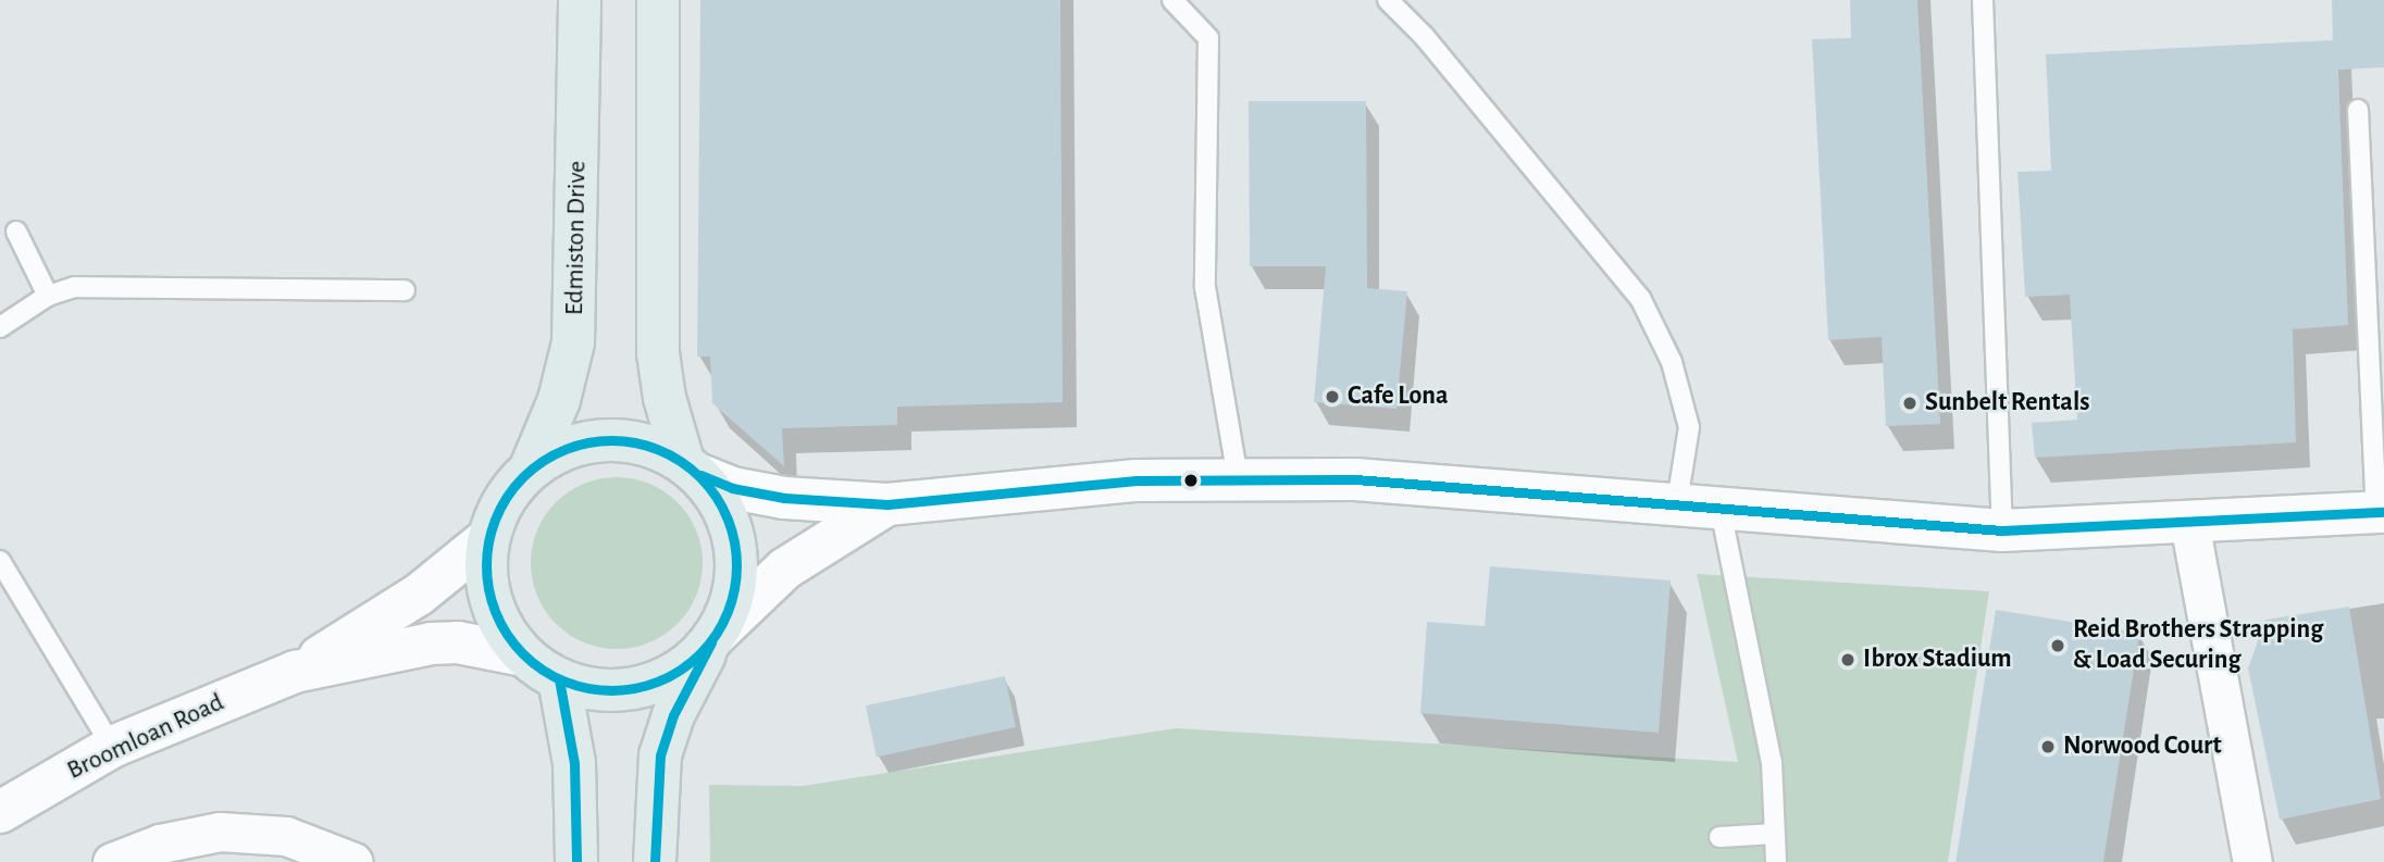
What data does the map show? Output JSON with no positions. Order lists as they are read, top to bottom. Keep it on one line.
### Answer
{"streets":{"main road":["Edmiston Drive"],"street":["Broomloan Road"]},"crossings":[["Edmiston Drive","Broomloan Road"]],"places":["Cafe Lona","Sunbelt Rentals","Reid Brothers Strapping & Load Securing","Ibrox Stadium","Norwood Court"]}
